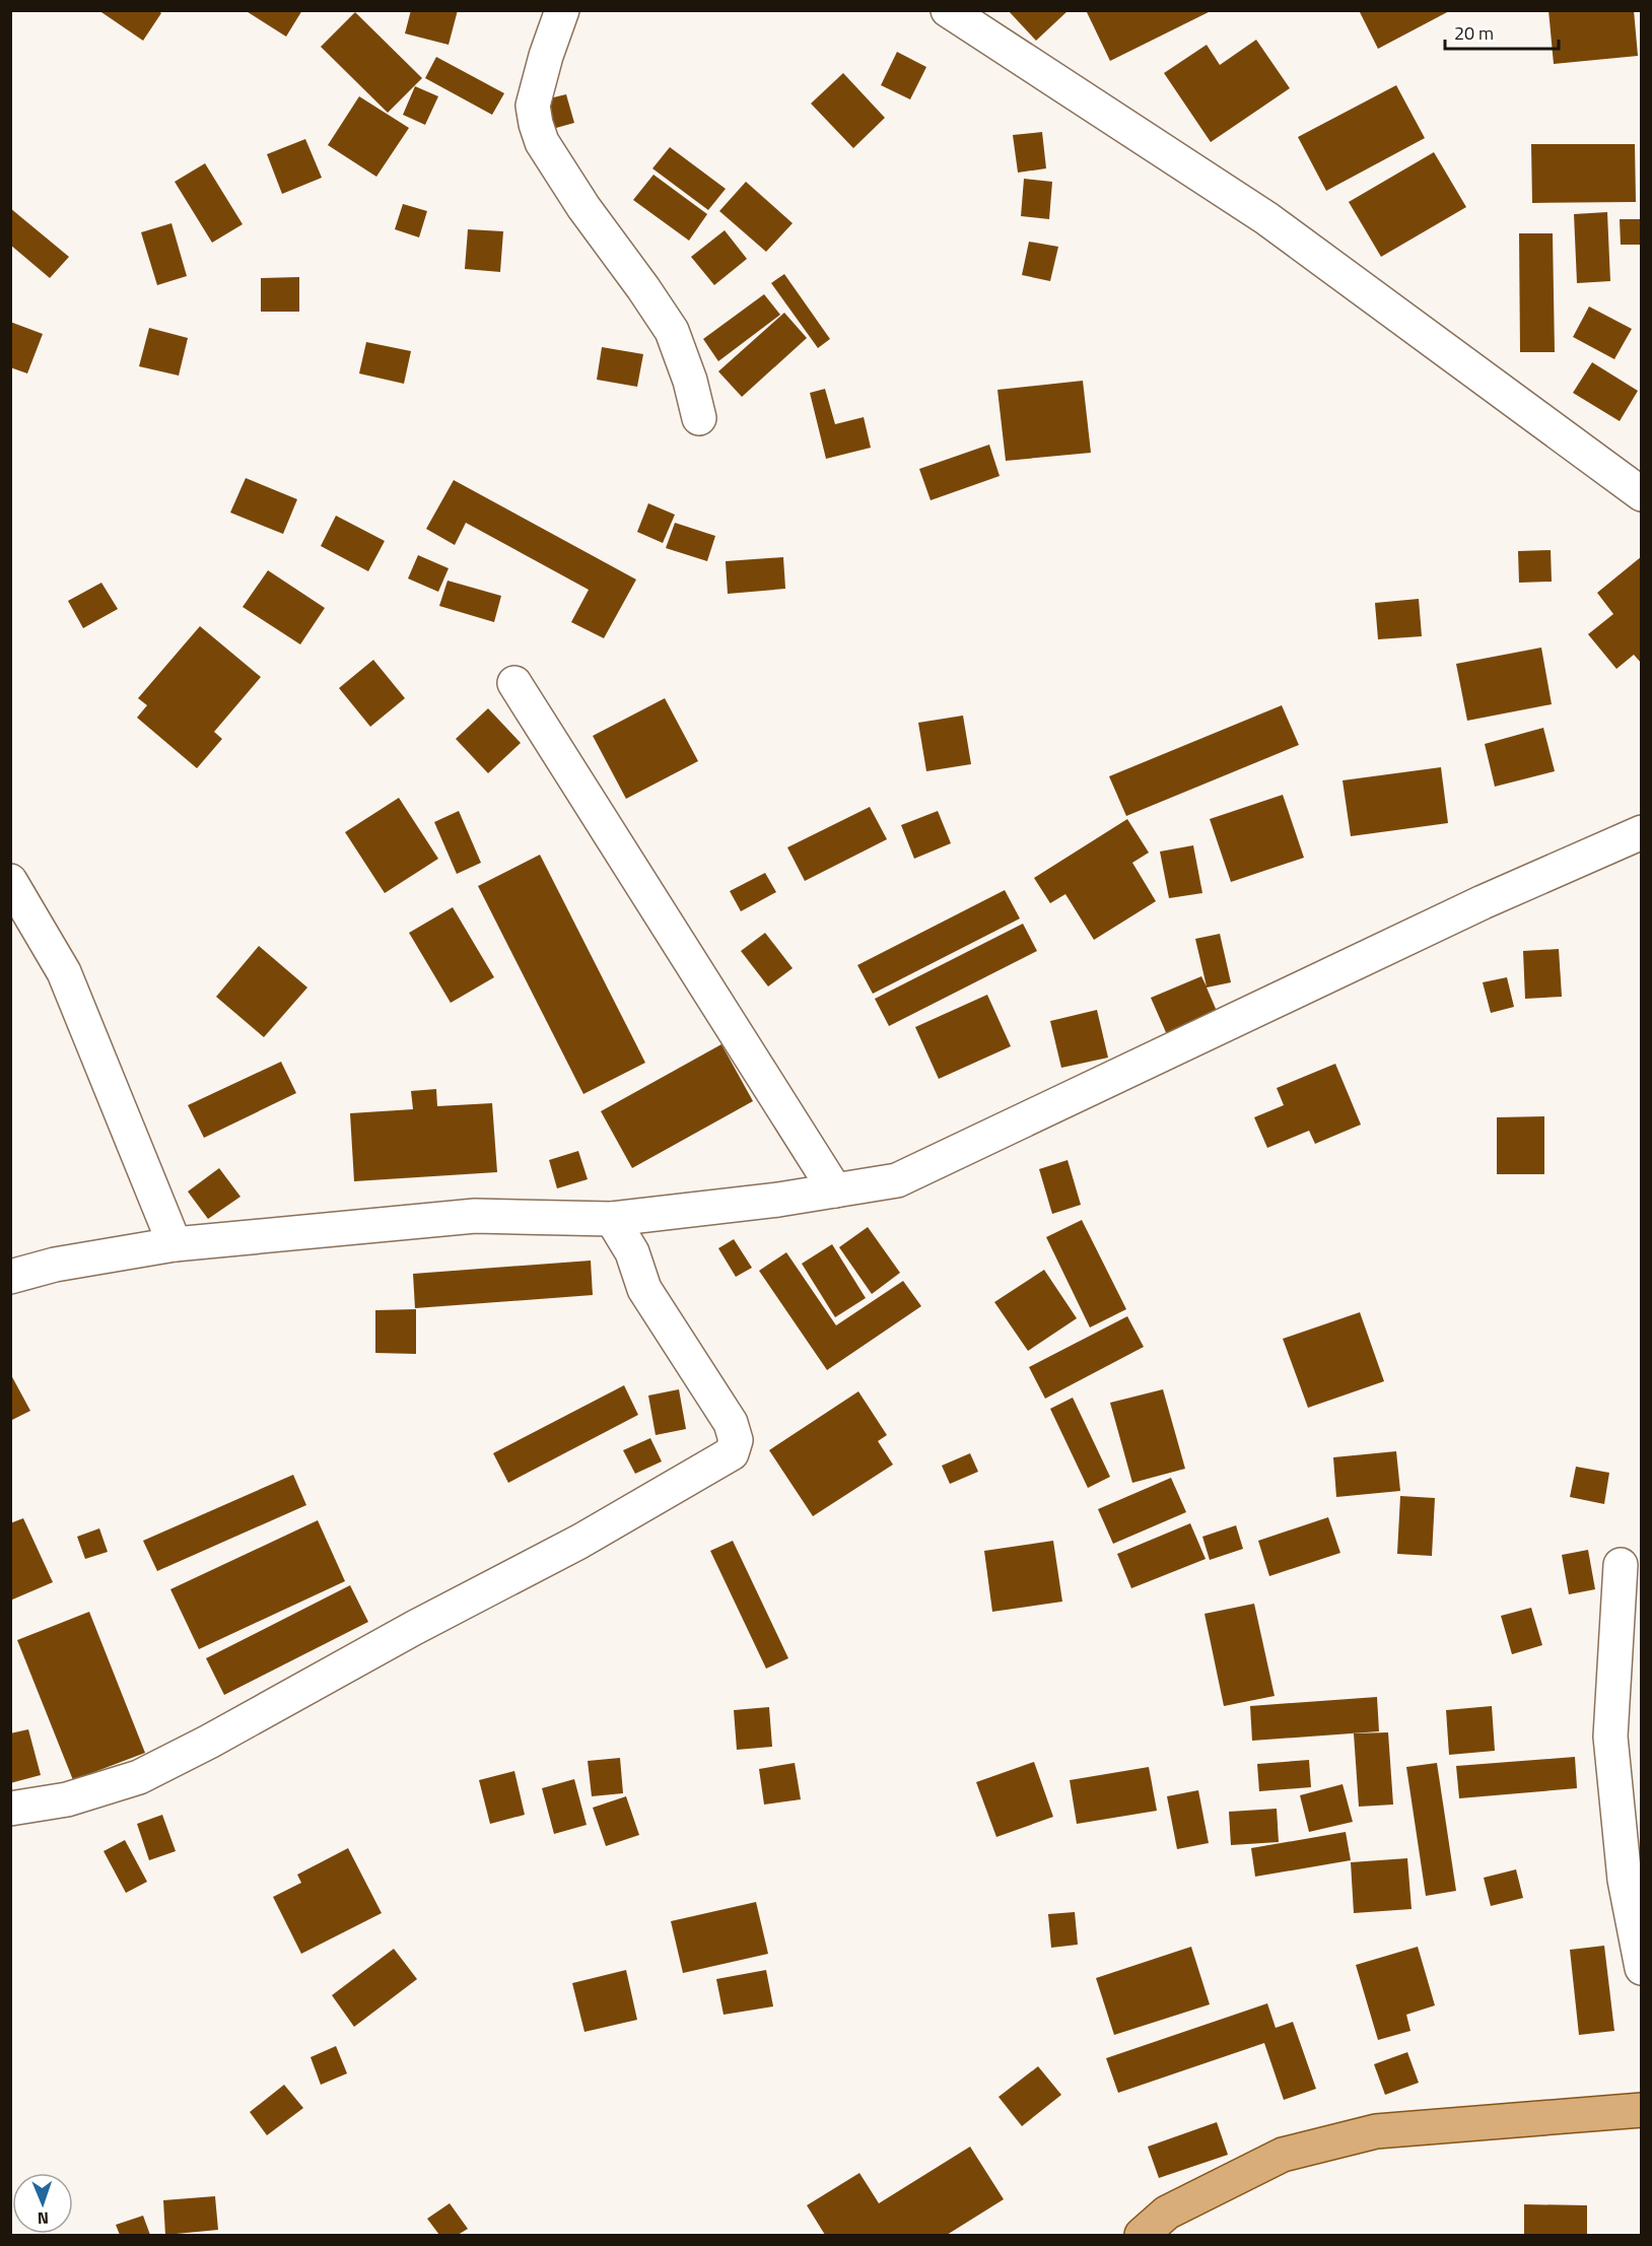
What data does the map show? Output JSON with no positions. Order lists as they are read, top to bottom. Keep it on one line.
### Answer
{"scale_bar":"20 m","north":"bottom"}
